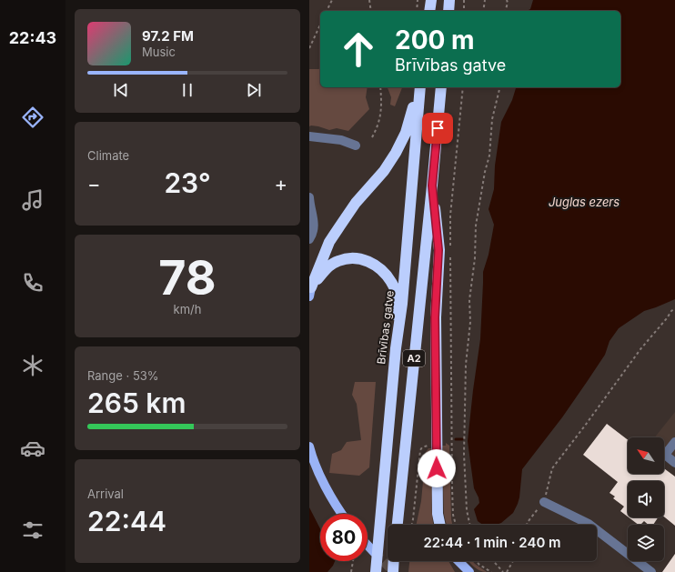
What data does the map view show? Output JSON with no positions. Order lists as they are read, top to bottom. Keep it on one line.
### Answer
{"streets":{"highway":["Brīvības gatve","A2"]},"water":["Juglas ezers"],"north":"top left","page":{"tabs":"22:43","turn":["200 m","Brīvības gatve"],"song":["97.2 FM","Music"],"tile":["Climate",["78","km/h"],["Range · 53%","265 km"],["Arrival","22:44"]],"heat":["−","23°","+"],"limit":"80","trip":"22:44 · 1 min · 240 m"}}
